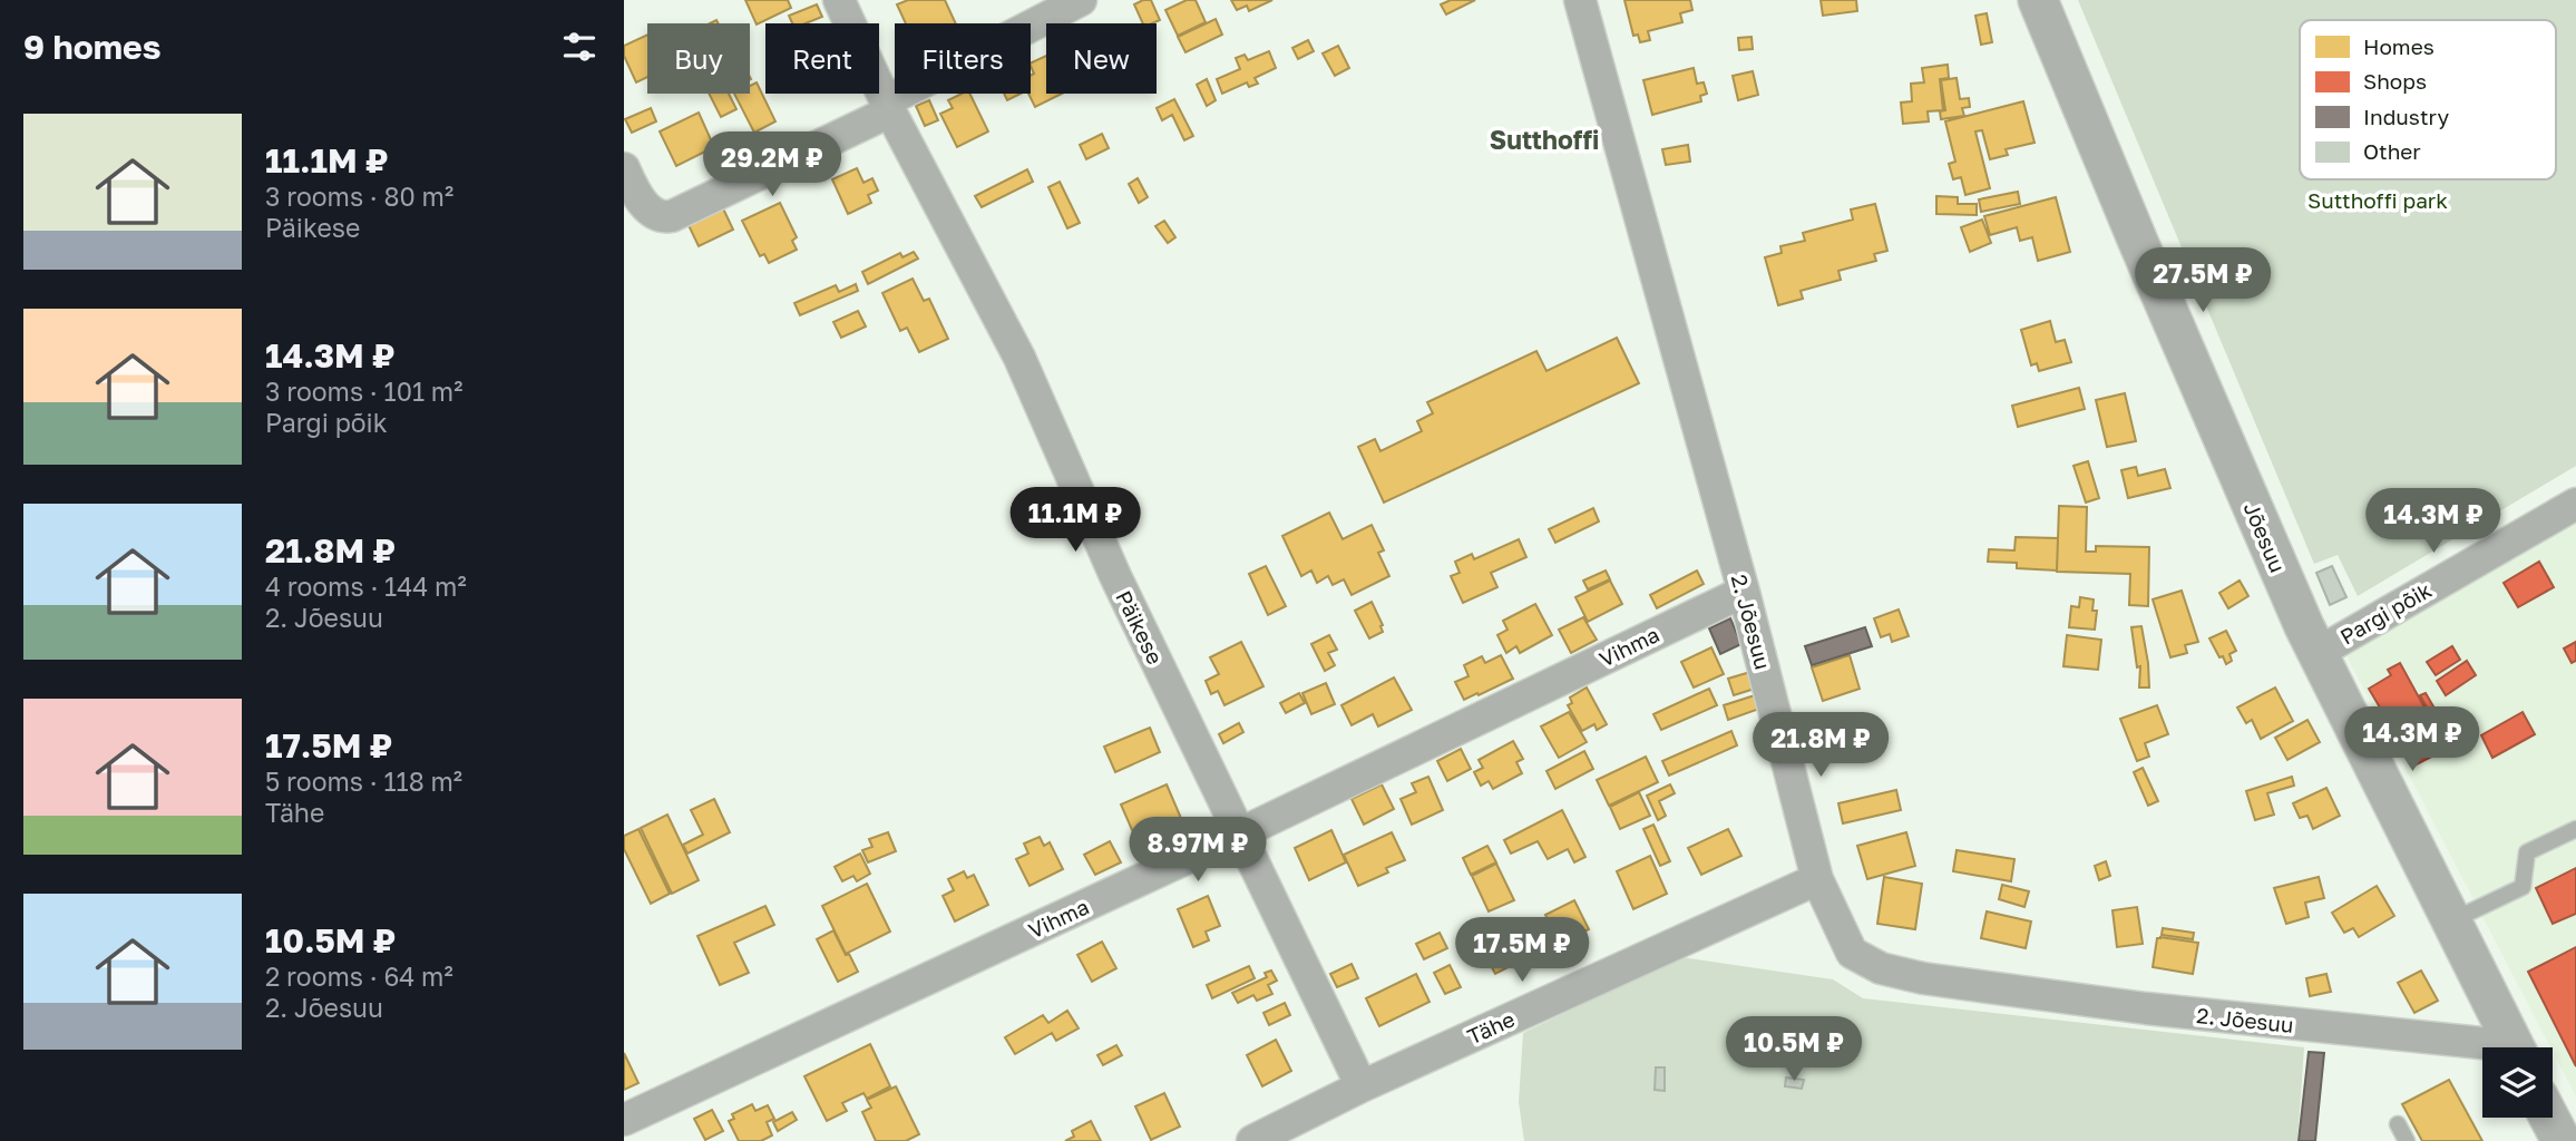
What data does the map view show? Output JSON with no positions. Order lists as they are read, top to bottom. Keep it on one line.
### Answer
{"streets":{"street":["Jõesuu","Pargi põik","2. Jõesuu","Päikese","Vihma","Tähe"]},"crossings":[["Jõesuu","Pargi põik"],["2. Jõesuu","Vihma"],["2. Jõesuu","Tähe"],["Päikese","Vihma"],["Päikese","Tähe"]],"districts":["Sutthoffi"],"parks":["Sutthoffi park"],"legend":["Homes","Shops","Industry","Other"],"page":{"heading":"9 homes","chip":["Buy","Rent","Filters","New"],"list":[{"name":"11.1M ₽","note":"3 rooms · 80 m² · Päikese"},{"name":"14.3M ₽","note":"3 rooms · 101 m² · Pargi põik"},{"name":"21.8M ₽","note":"4 rooms · 144 m² · 2. Jõesuu"},{"name":"17.5M ₽","note":"5 rooms · 118 m² · Tähe"},{"name":"10.5M ₽","note":"2 rooms · 64 m² · 2. Jõesuu"}],"price":["29.2M ₽","27.5M ₽","11.1M ₽","14.3M ₽","14.3M ₽","21.8M ₽","8.97M ₽","17.5M ₽","10.5M ₽"]}}
